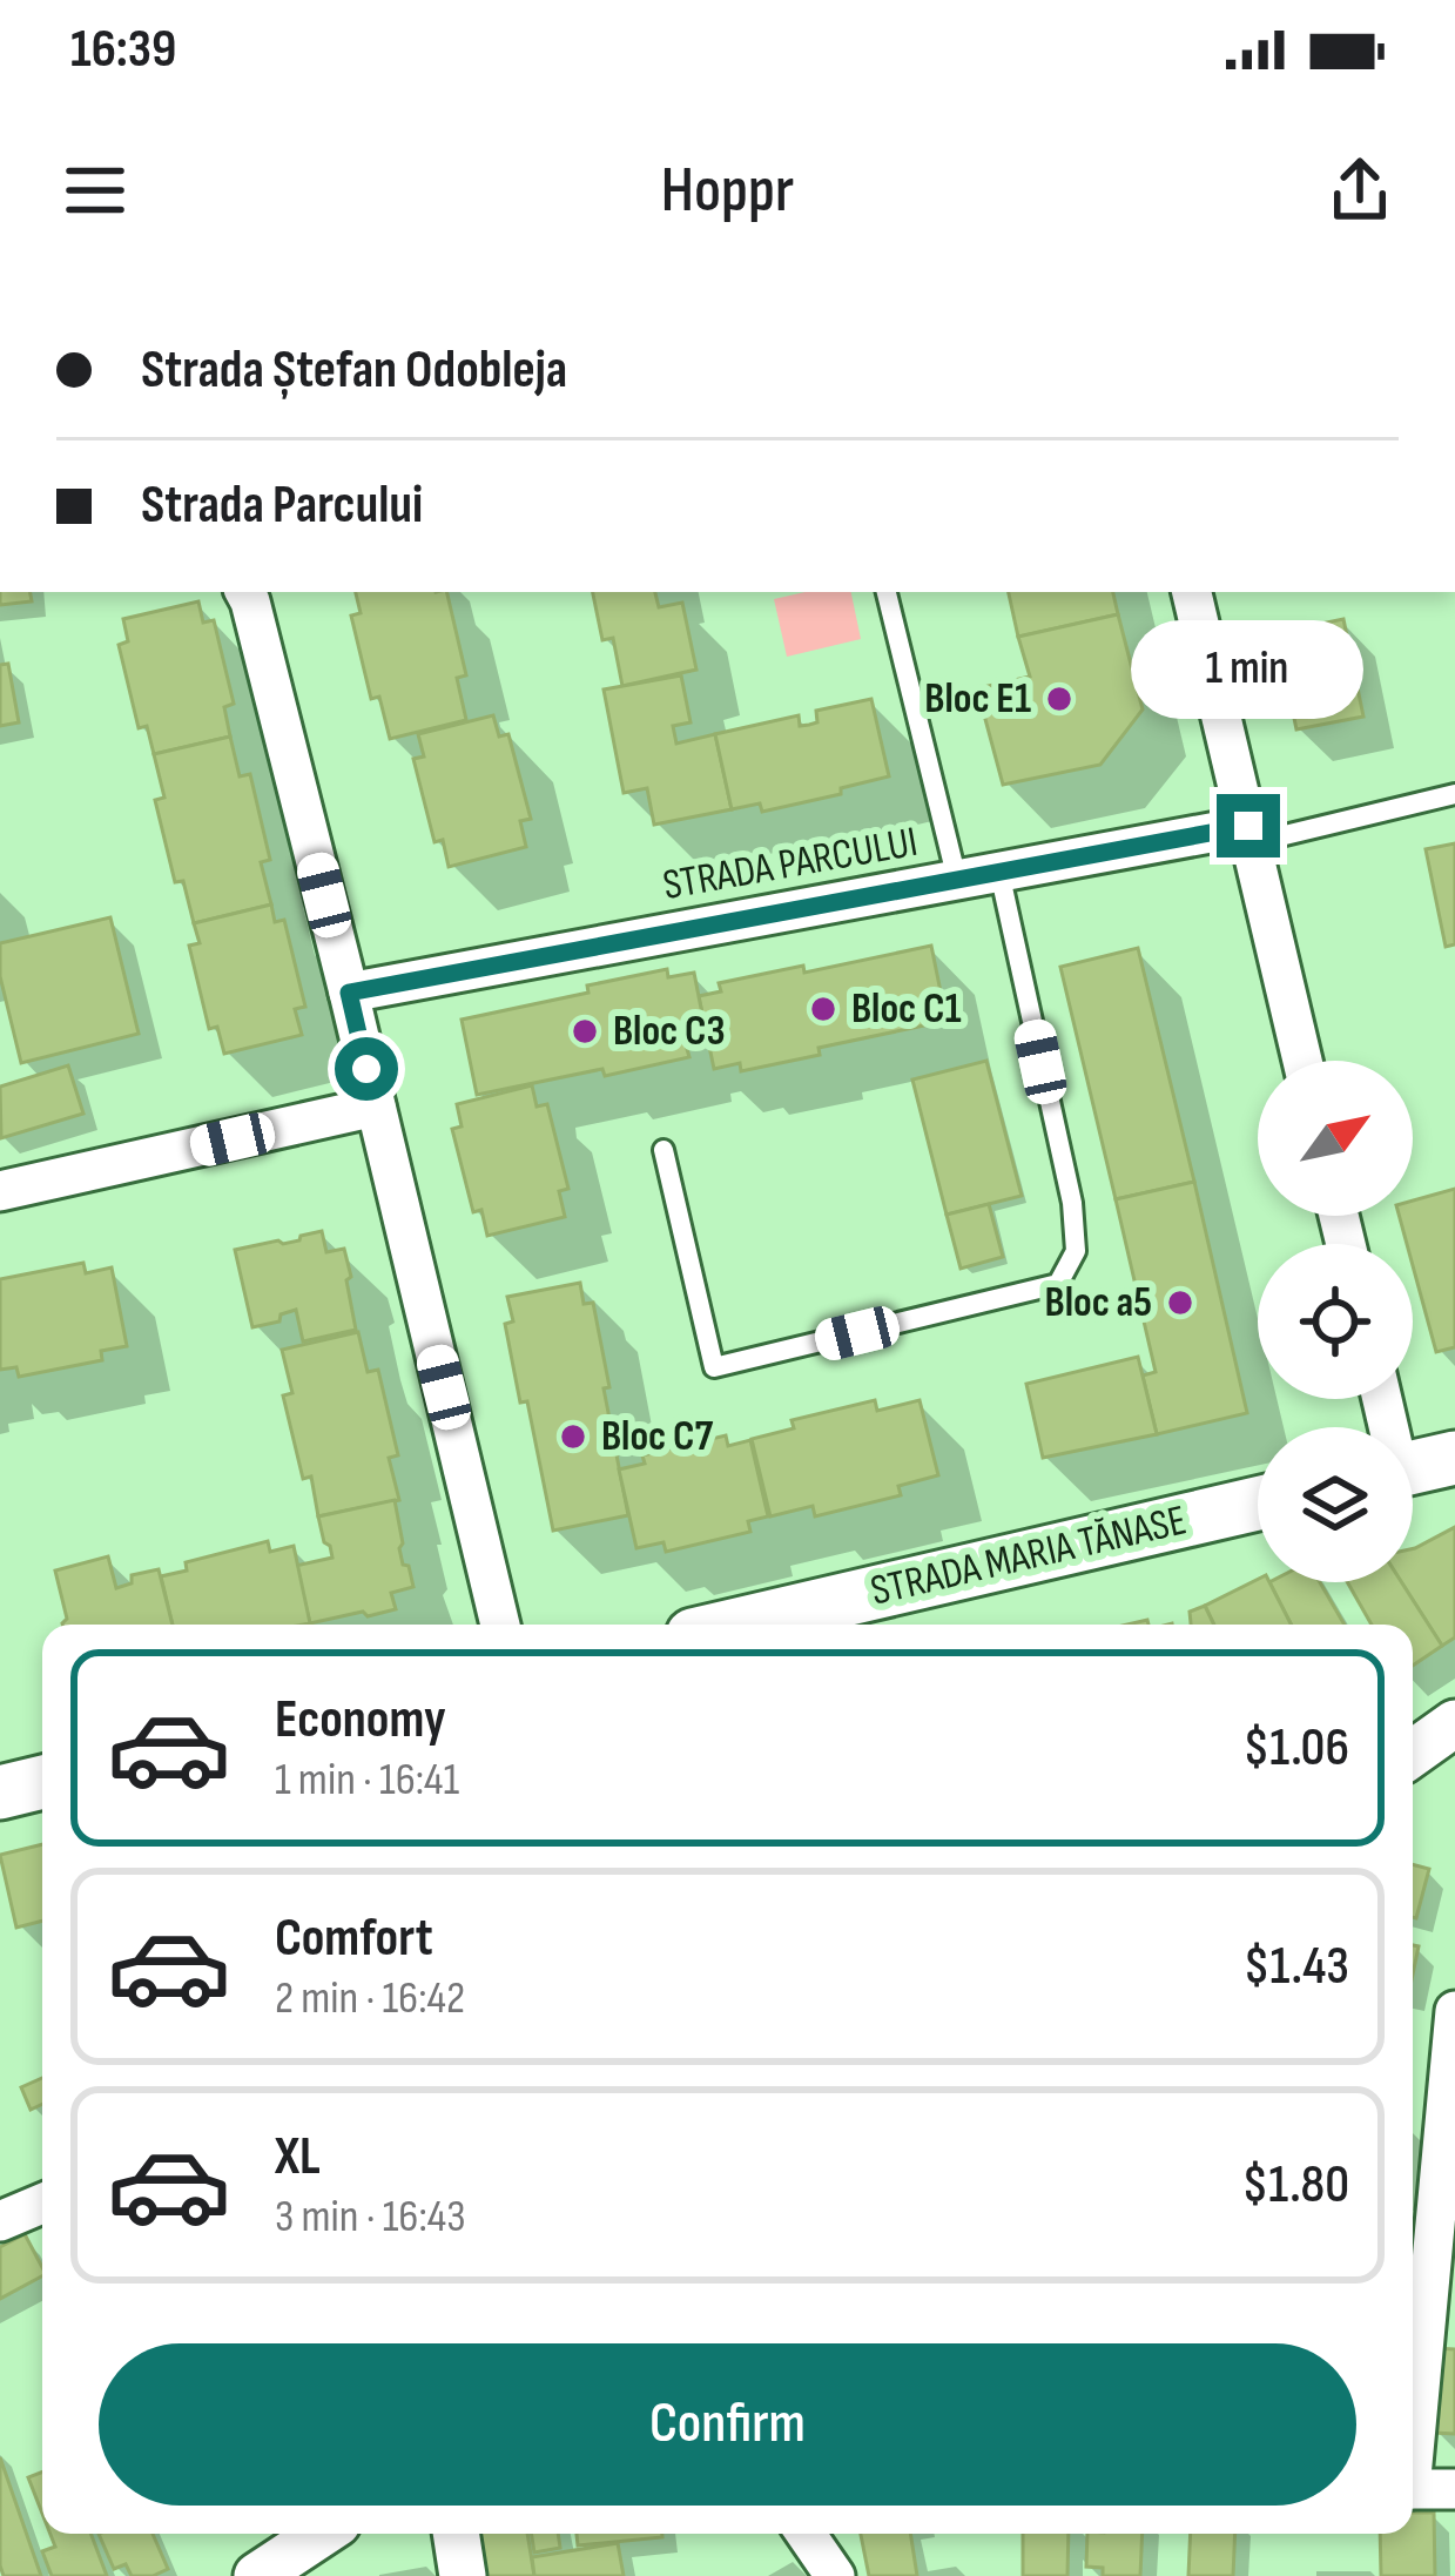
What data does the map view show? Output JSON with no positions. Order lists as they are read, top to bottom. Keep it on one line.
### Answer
{"streets":{"main road":["STRADA MARIA TĂNASE"],"street":["STRADA PARCULUI"]},"places":["Bloc E1","Bloc C1","Bloc C3","Bloc a5","Bloc C7"],"north":"top right","page":{"status":"16:39","header":"Hoppr","banner":["Strada Ștefan Odobleja","Strada Parcului"],"bubble":"1 min","list":[{"name":"Economy","note":"1 min · 16:41","value":"$1.06"},{"name":"Comfort","note":"2 min · 16:42","value":"$1.43"},{"name":"XL","note":"3 min · 16:43","value":"$1.80"}],"buttons":"Confirm"}}
